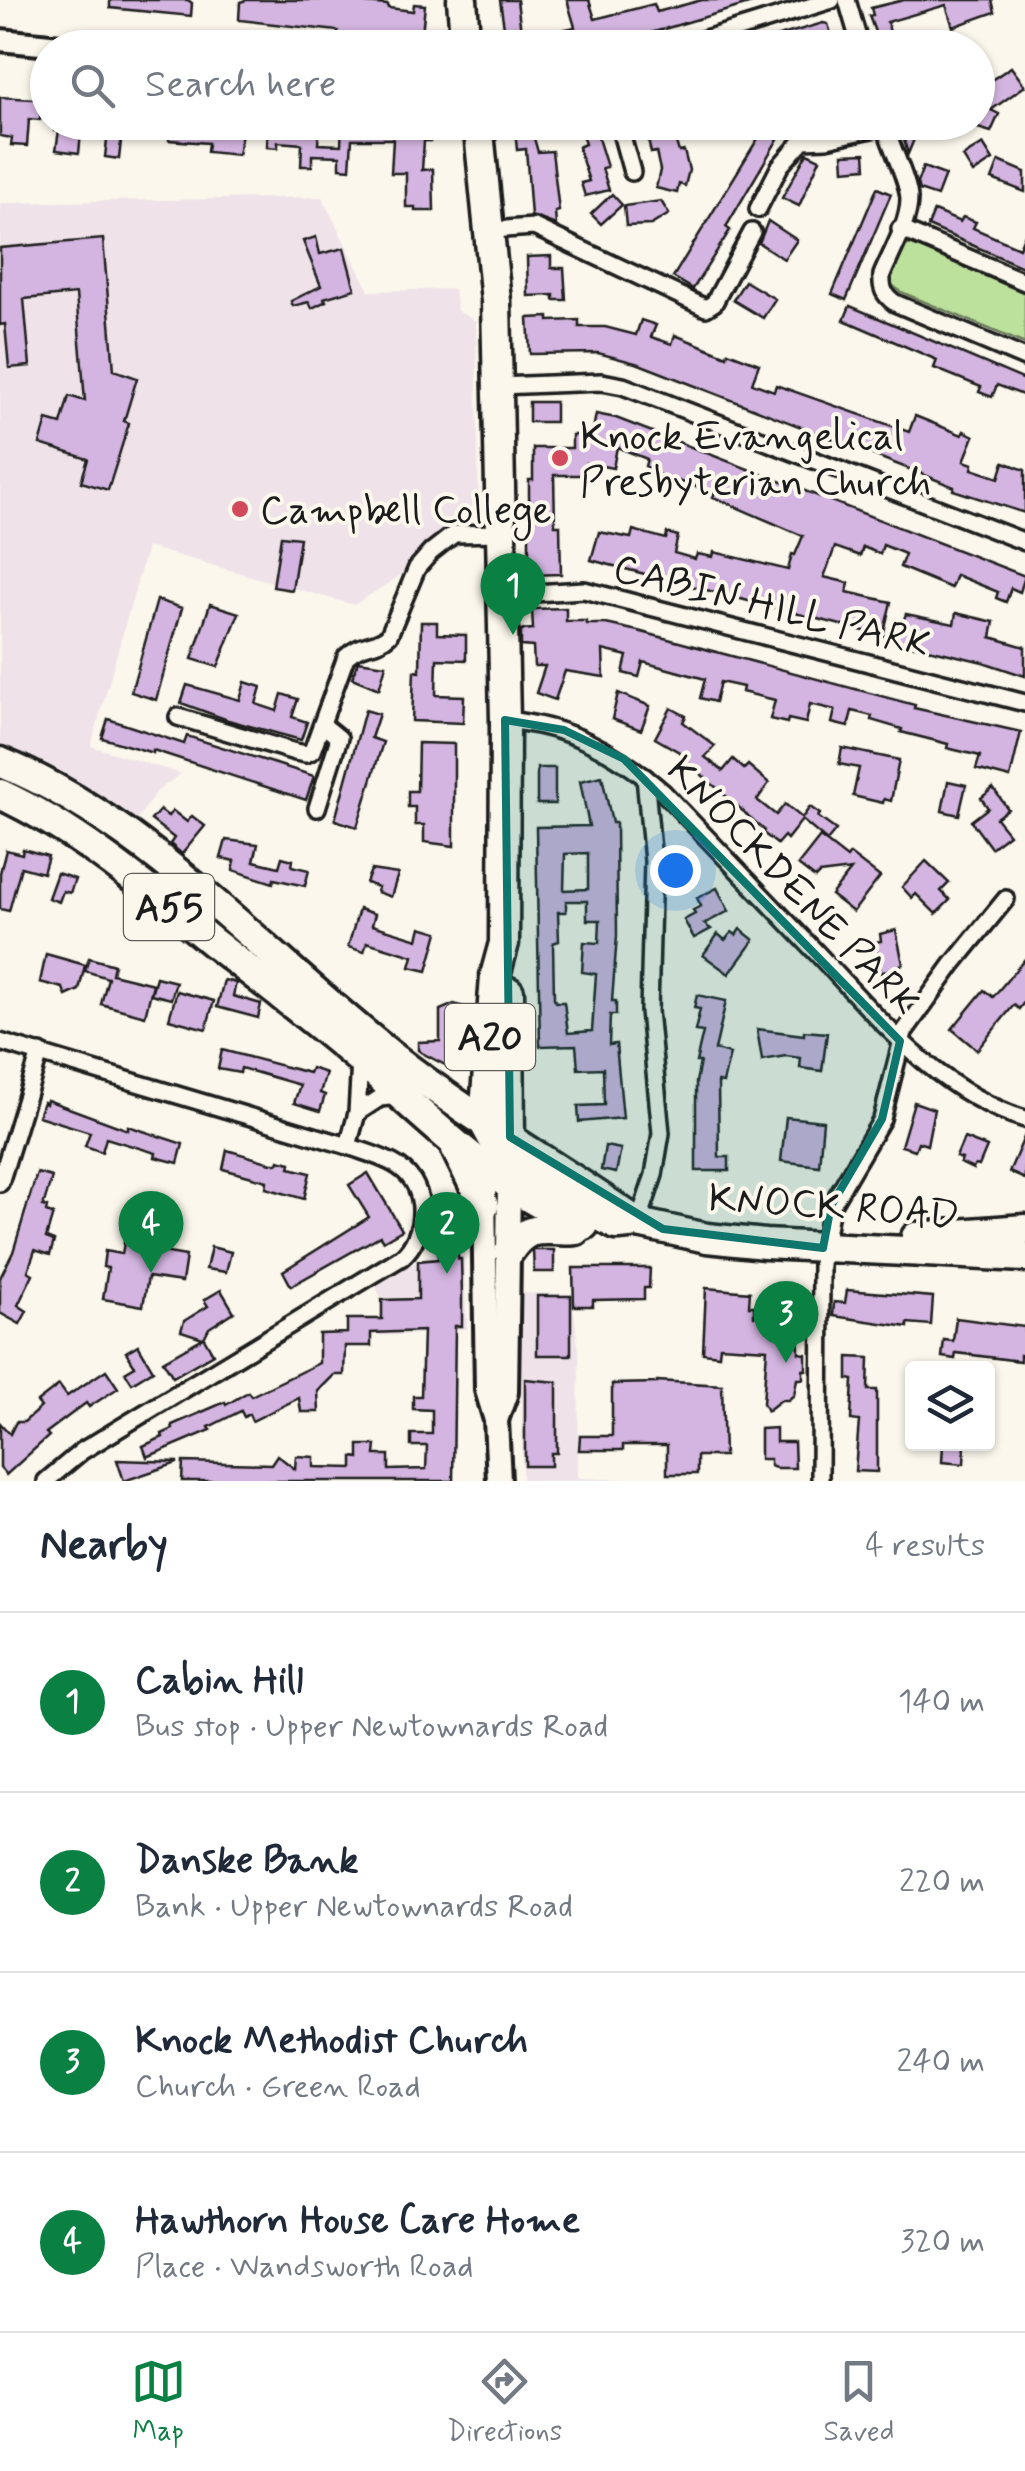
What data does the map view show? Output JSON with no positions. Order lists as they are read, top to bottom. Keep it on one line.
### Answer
{"streets":{"highway":["A55","A20","KNOCK ROAD"],"street":["CABIN HILL PARK","KNOCKDENE PARK"]},"crossings":[["CABIN HILL PARK","A20"],["KNOCKDENE PARK","A20"],["A55","A20"],["A55","KNOCK ROAD"],["A20","KNOCK ROAD"]],"places":["Knock Evangelical Presbyterian Church","Campbell College"],"page":{"search":"Search here","pins":["1","4","2","3"],"heading":["Nearby","4 results"],"list":[{"mark":"1","name":"Cabin Hill","note":"Bus stop · Upper Newtownards Road","value":"140 m"},{"mark":"2","name":"Danske Bank","note":"Bank · Upper Newtownards Road","value":"220 m"},{"mark":"3","name":"Knock Methodist Church","note":"Church · Green Road","value":"240 m"},{"mark":"4","name":"Hawthorn House Care Home","note":"Place · Wandsworth Road","value":"320 m"}],"nav":["Map","Directions","Saved"]}}
